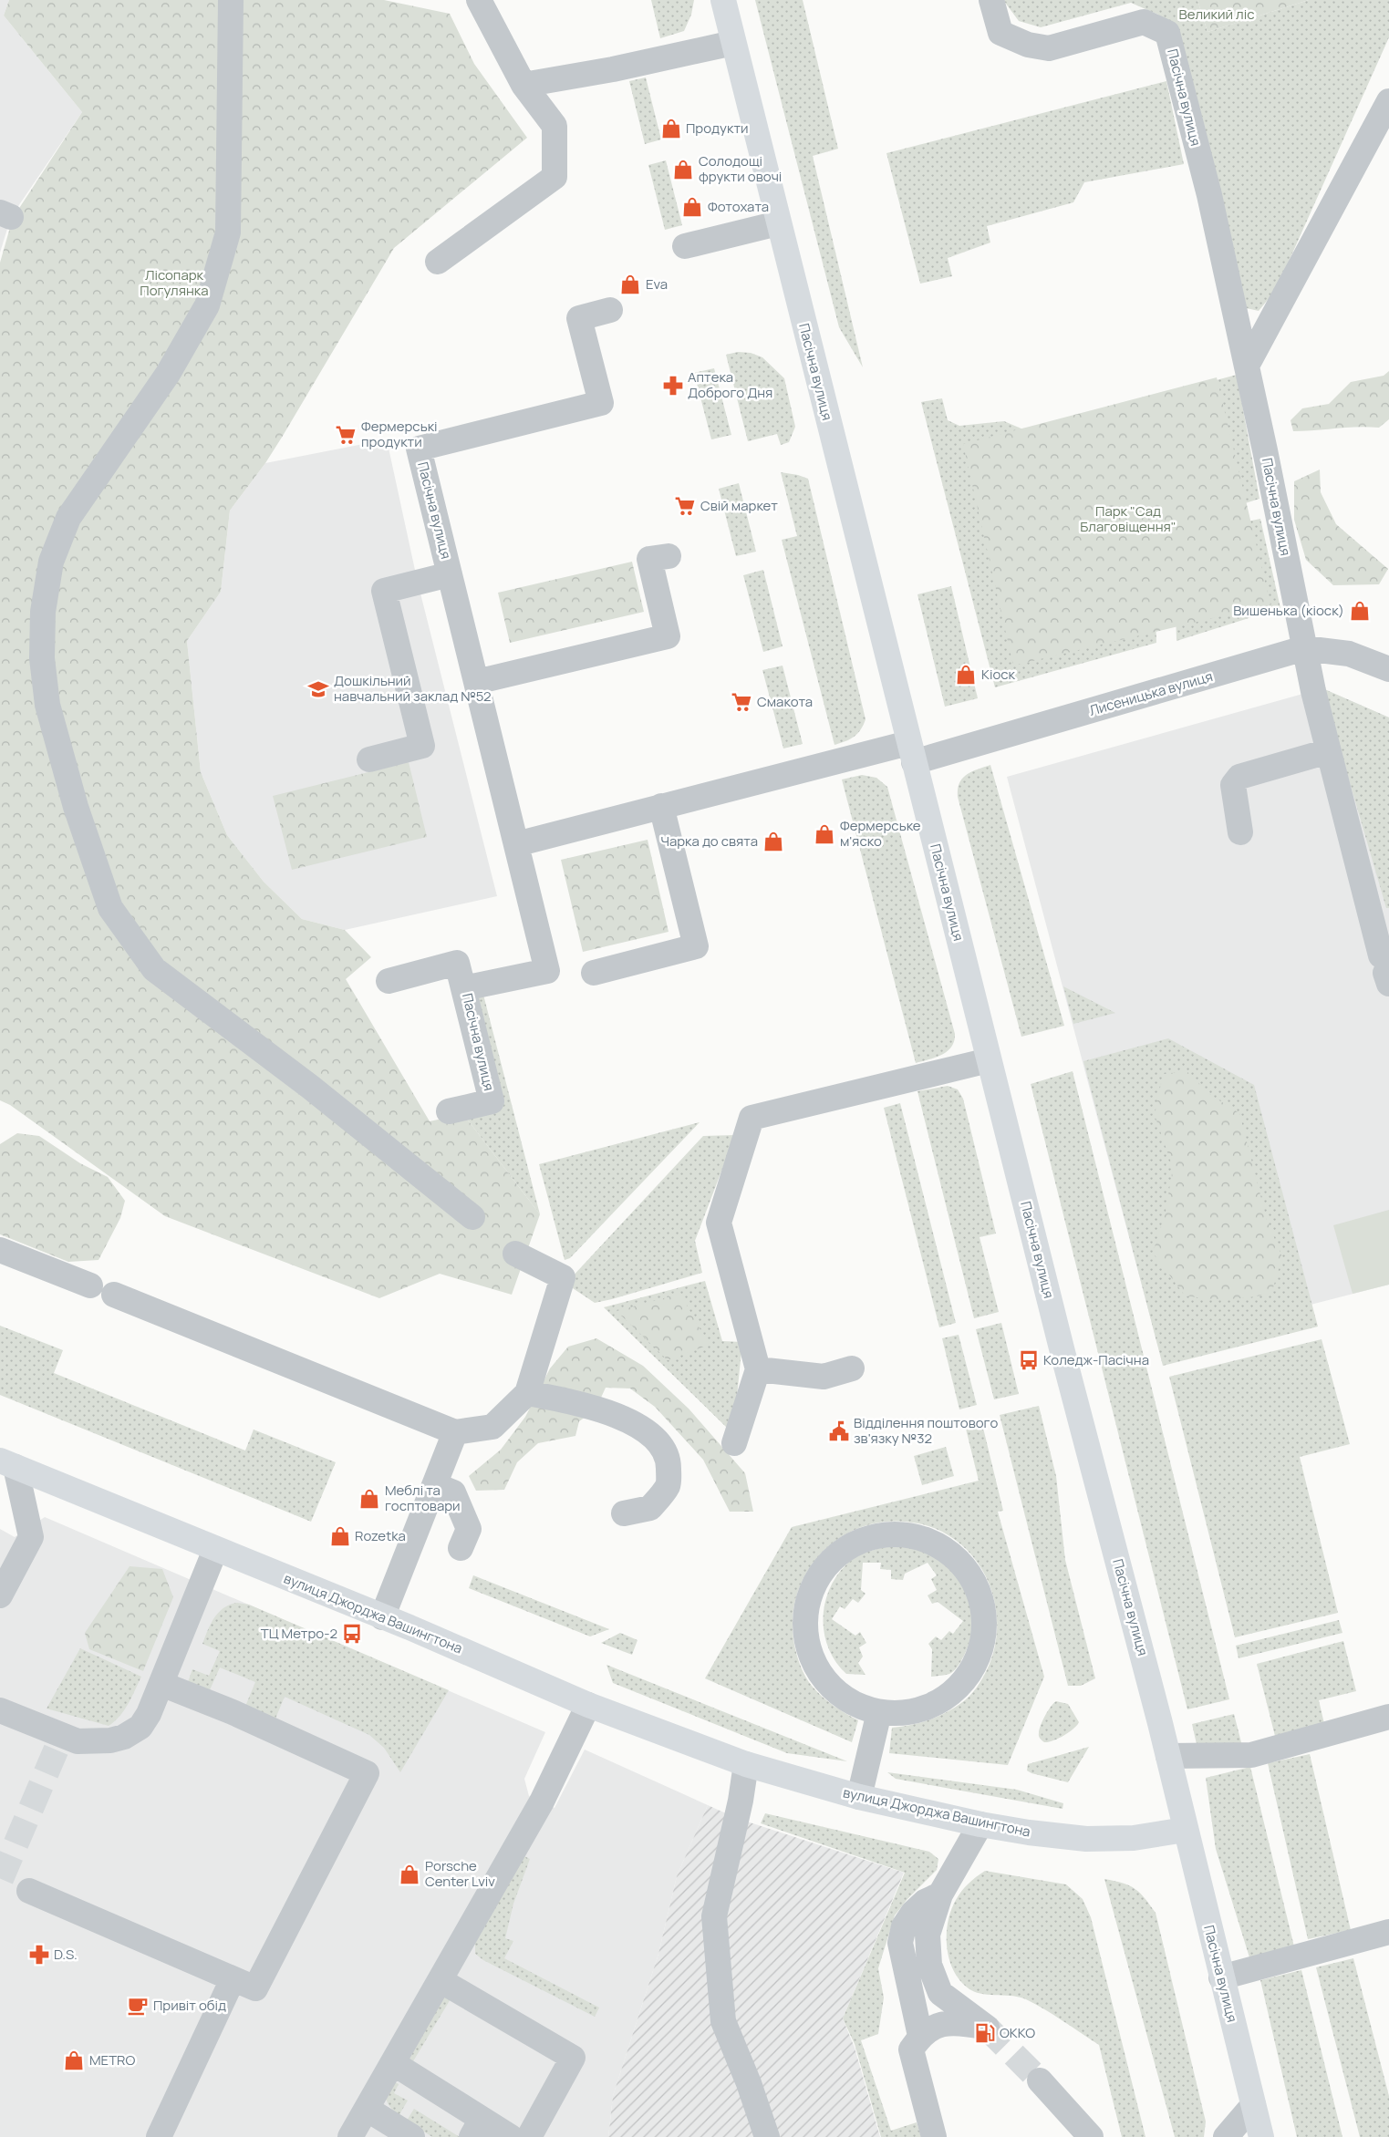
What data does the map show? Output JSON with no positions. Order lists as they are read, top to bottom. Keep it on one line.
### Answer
{"streets":{"main road":["Пасічна вулиця","вулиця Джорджа Вашингтона"],"street":["Лисеницька вулиця"]},"crossings":[["Пасічна вулиця","Лисеницька вулиця"],["Пасічна вулиця","вулиця Джорджа Вашингтона"]],"parks":["Великий ліс","Лісопарк Погулянка","Парк \"Сад Благовіщення\""],"places":{"shop":["Продукти","Солодощі фрукти овочі","Фотохата","Eva","Вишенька (кіоск)","Кіоск","Фермерське м'яско","Чарка до свята","Меблі та госптовари","Rozetka","Porsche Center Lviv","METRO"],"pharmacy":["Аптека Доброго Дня","D.S."],"supermarket":["Фермерські продукти","Свій маркет","Смакота"],"school or university":["Дошкільний навчальний заклад №52"],"bus stop":["Коледж-Пасічна","ТЦ Метро-2"],"public building":["Відділення поштового зв'язку №32"],"cafe":["Привіт обід"],"fuel station":["ОККО"]}}
